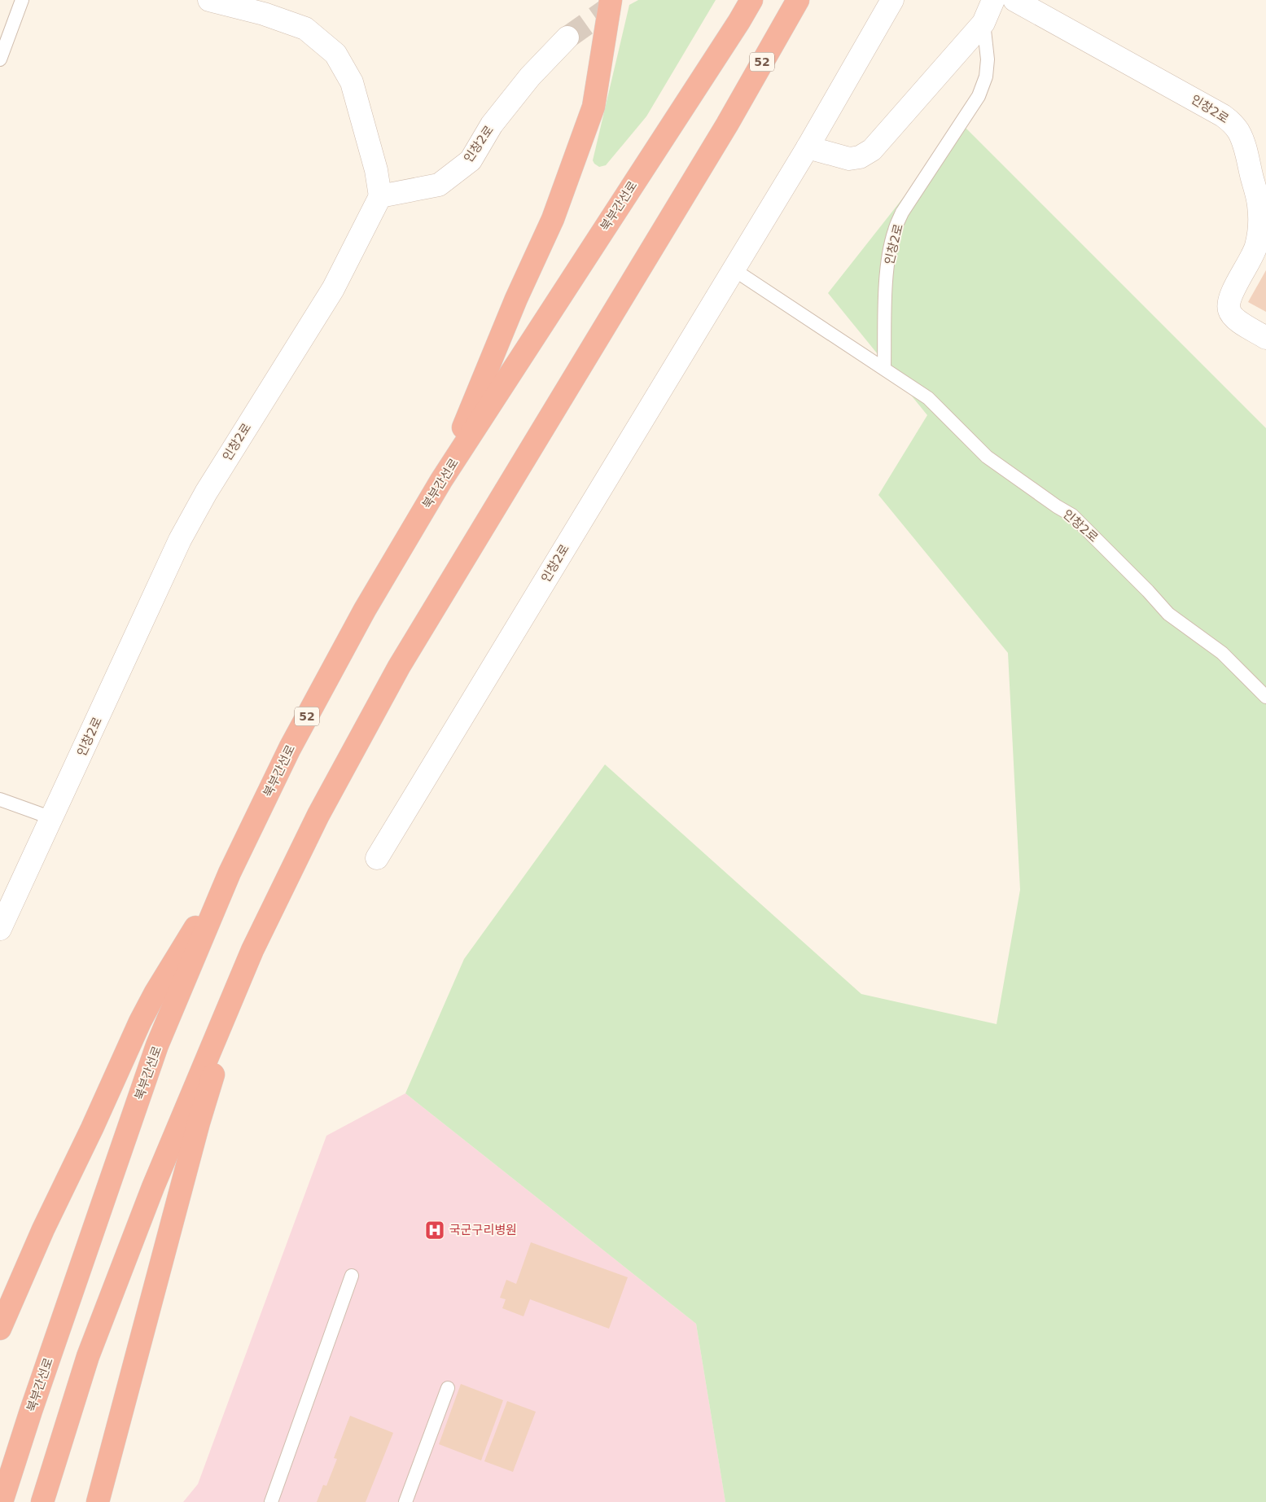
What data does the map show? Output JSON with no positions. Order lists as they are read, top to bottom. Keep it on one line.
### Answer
{"streets":{"highway":["52","북부간선로"],"street":["인창2로"]},"places":{"hospital":["국군구리병원"]}}
